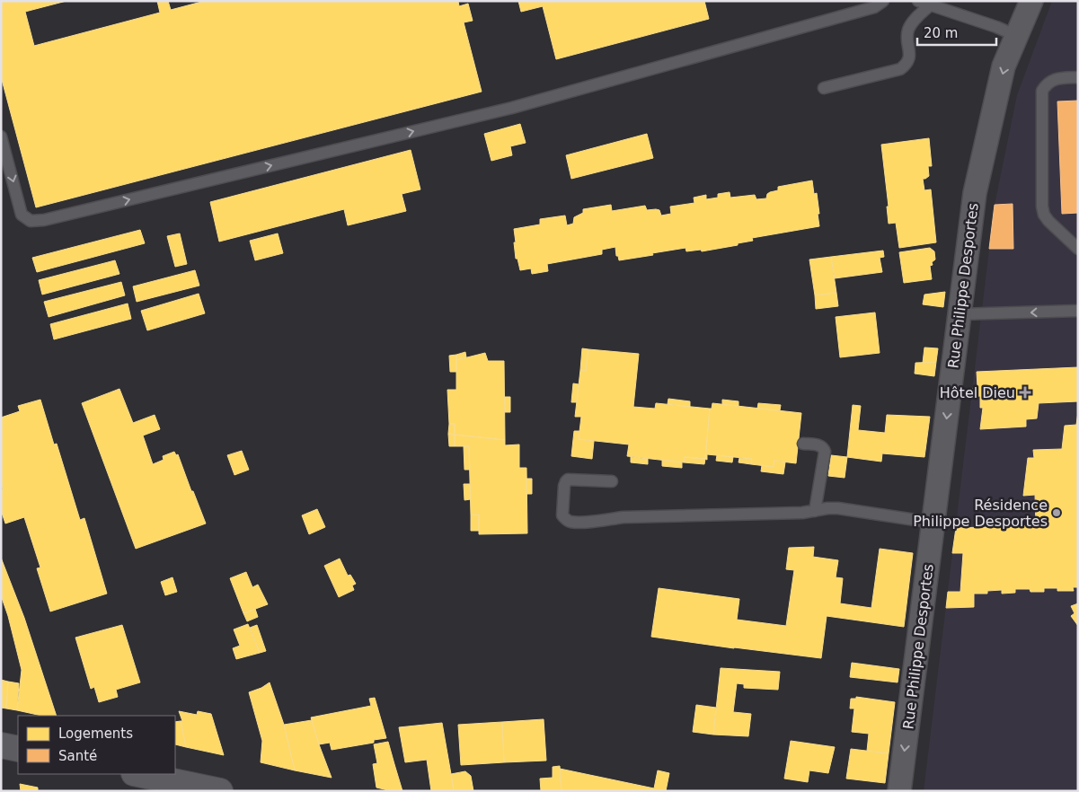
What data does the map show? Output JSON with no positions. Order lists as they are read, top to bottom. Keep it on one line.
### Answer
{"streets":{"street":["Rue Philippe Desportes"]},"one_way":["Rue Philippe Desportes"],"places":{"health":["Hôtel Dieu"],"other":["Résidence Philippe Desportes"]},"legend":["Logements","Santé"],"scale_bar":"20 m"}
